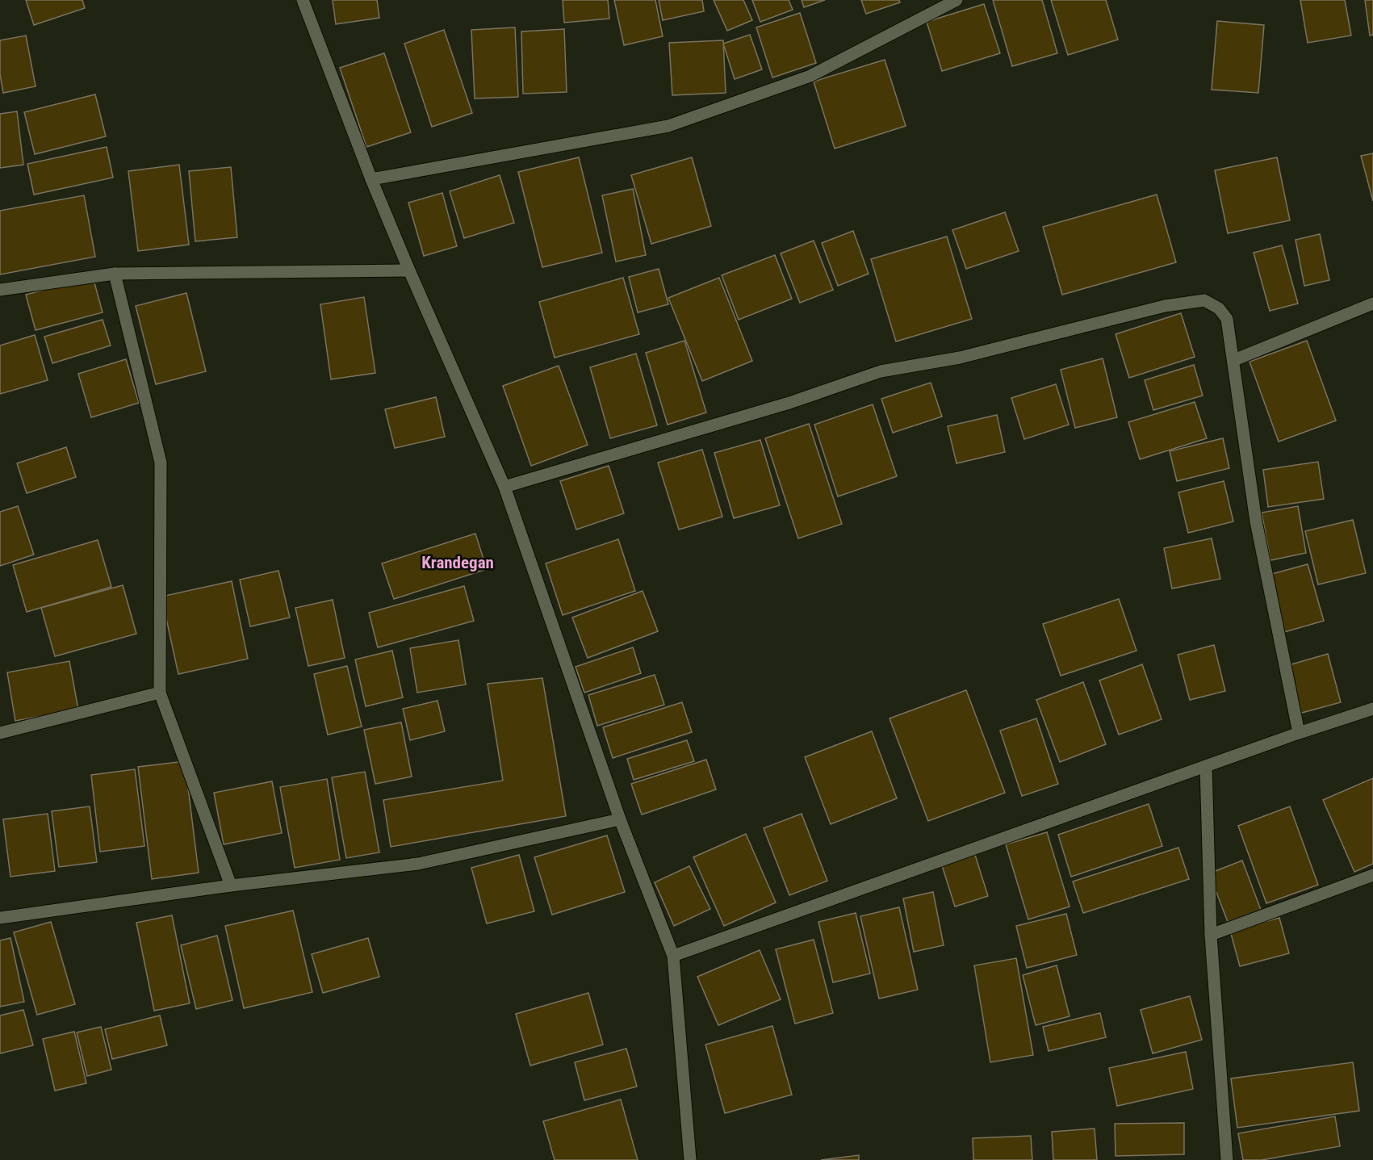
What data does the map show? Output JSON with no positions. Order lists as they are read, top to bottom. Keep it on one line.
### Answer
{"districts":["Krandegan"]}
